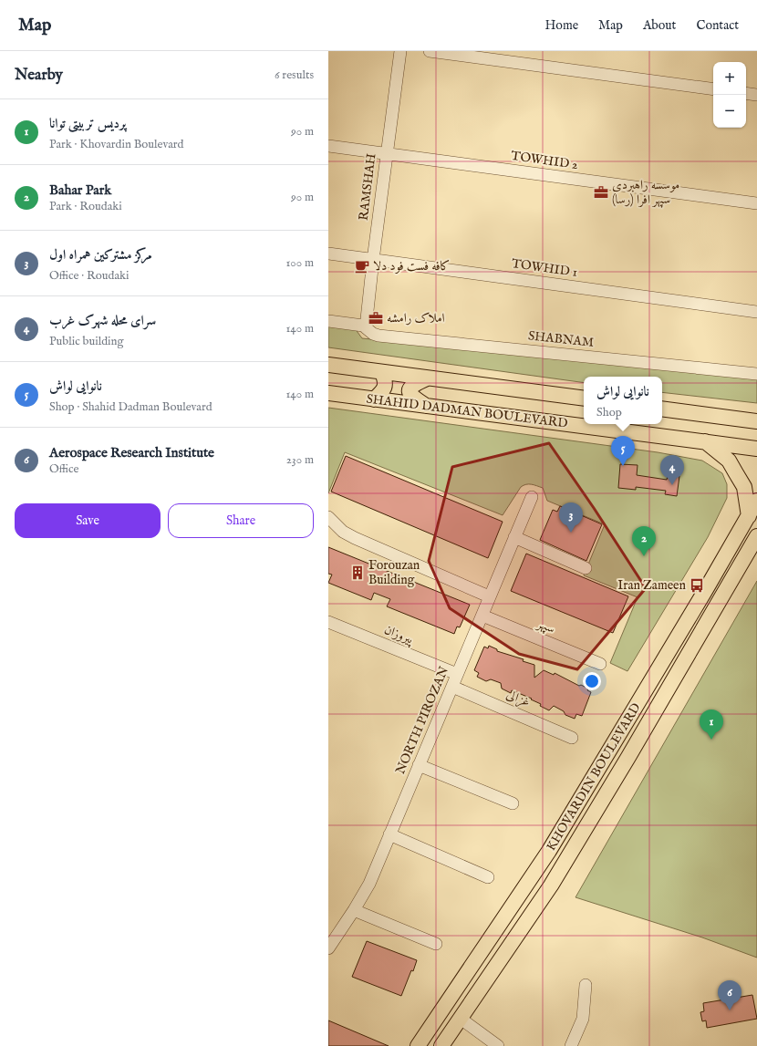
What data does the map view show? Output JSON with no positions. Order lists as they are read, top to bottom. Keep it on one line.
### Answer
{"streets":{"main road":["SHAHID DADMAN BOULEVARD","KHOVARDIN BOULEVARD"],"street":["TOWHID 2","RAMSHAH","TOWHID 1","SHABNAM","سپهر","پیروزان","غزالی","NORTH PIROZAN"]},"crossings":[["TOWHID 2","RAMSHAH"],["RAMSHAH","TOWHID 1"],["RAMSHAH","SHABNAM"],["سپهر","NORTH PIROZAN"],["پیروزان","NORTH PIROZAN"],["غزالی","NORTH PIROZAN"]],"places":{"office":["موسسه راهبردی سپهر افرا (رسا)","املاک رامشه"],"cafe":["کافه فست فود دلا"],"building":["Forouzan Building"],"bus stop":["Iran Zameen"]},"page":{"header":"Map","nav":["Home","Map","About","Contact"],"heading":["Nearby","6 results"],"map_buttons":["+","−"],"list":[{"mark":"1","name":"پردیس تربیتی توانا","note":"Park · Khovardin Boulevard","value":"90 m"},{"mark":"2","name":"Bahar Park","note":"Park · Roudaki","value":"90 m"},{"mark":"3","name":"مرکز مشترکین همراه اول","note":"Office · Roudaki","value":"100 m"},{"mark":"4","name":"سرای محله شهرک غرب","note":"Public building","value":"140 m"},{"mark":"5","name":"نانوایی لواش","note":"Shop · Shahid Dadman Boulevard","value":"140 m"},{"mark":"6","name":"Aerospace Research Institute","note":"Office","value":"230 m"}],"popup":["نانوایی لواش","Shop"],"pins":["5","4","3","2","1","6"],"buttons":["Save","Share"]}}
